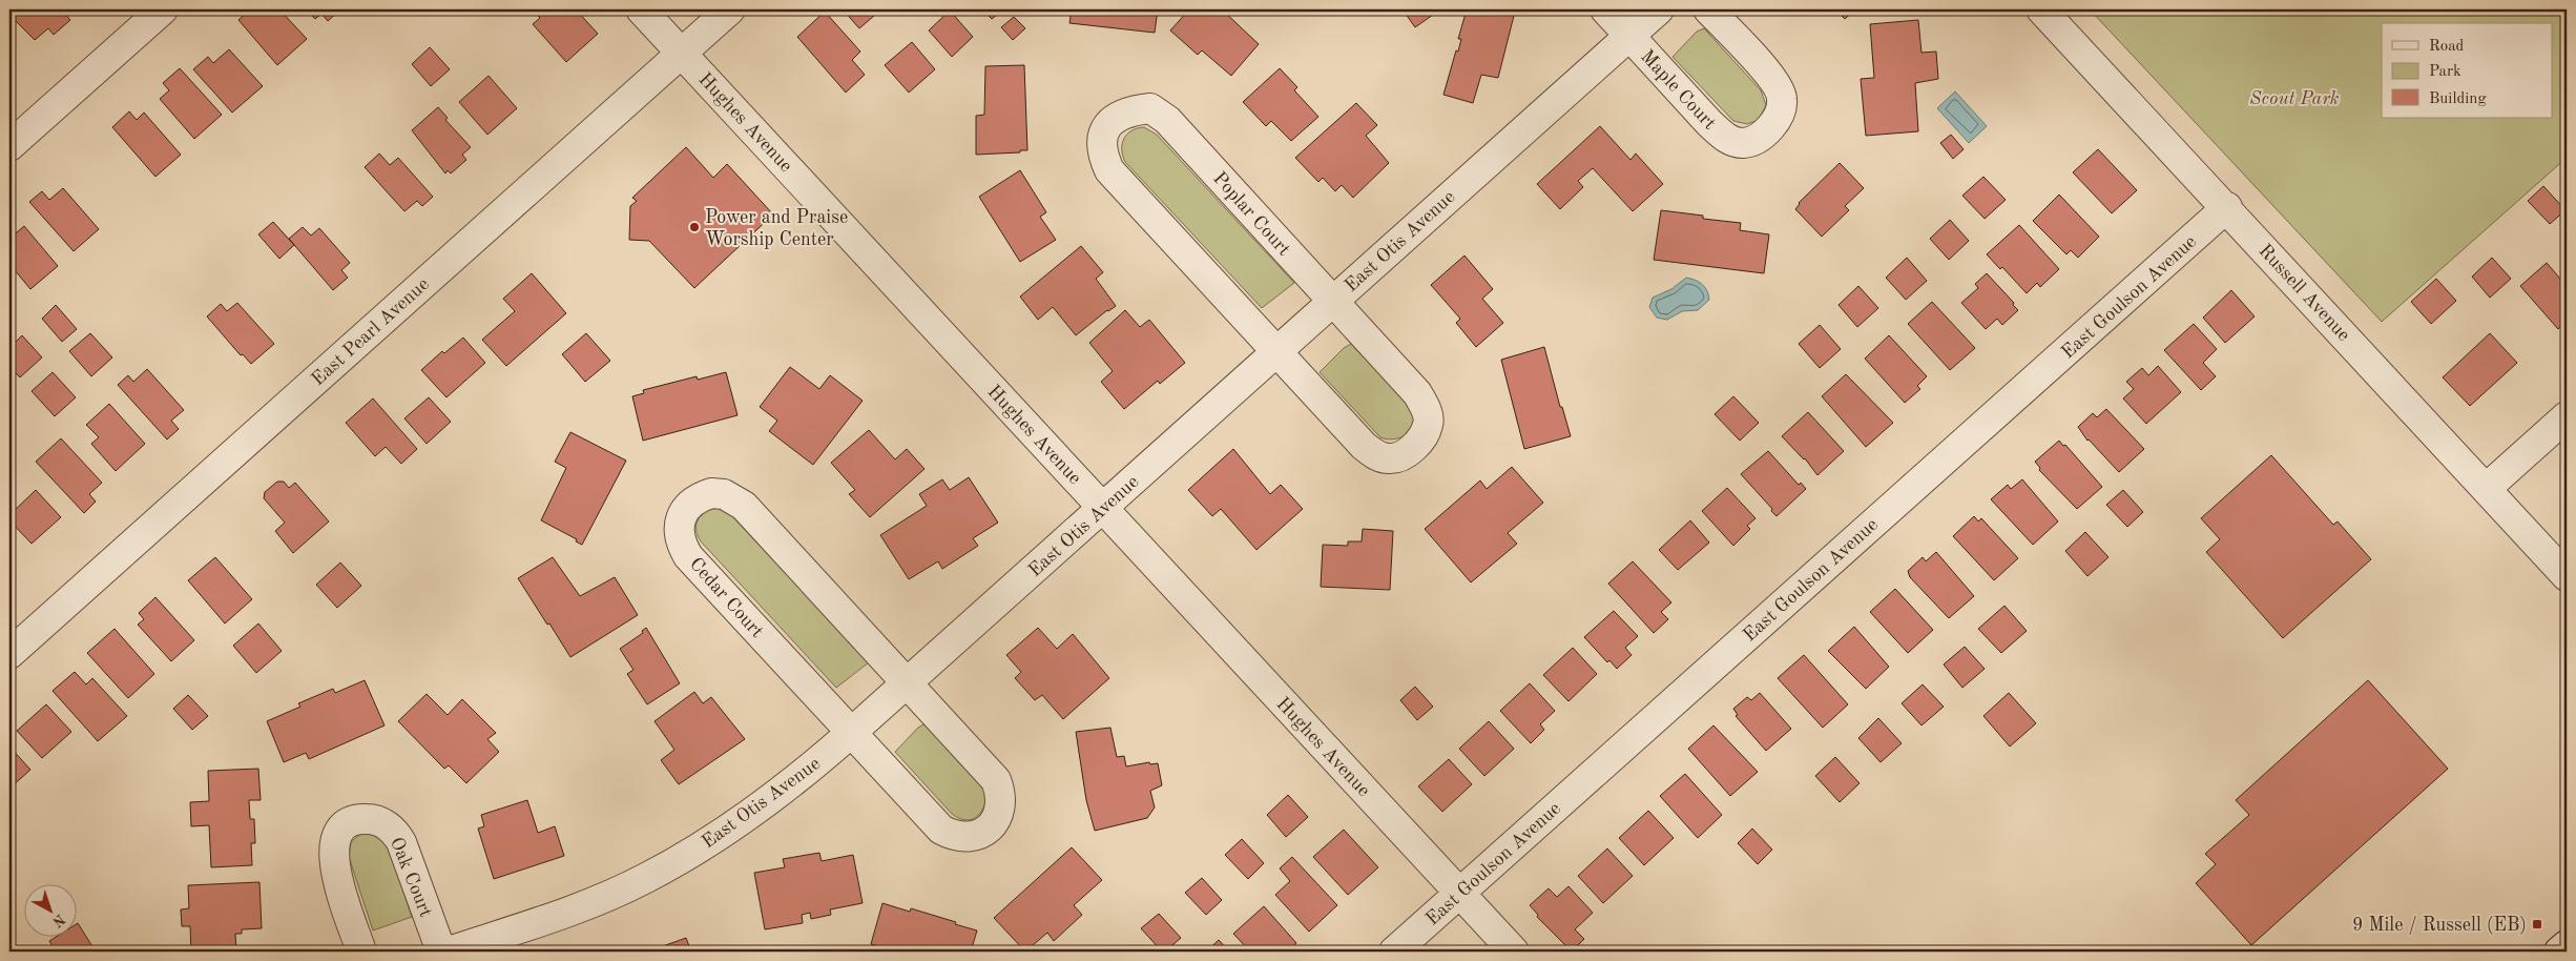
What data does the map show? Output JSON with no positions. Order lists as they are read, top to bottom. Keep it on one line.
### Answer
{"streets":{"street":["Maple Court","Hughes Avenue","Poplar Court","East Otis Avenue","Russell Avenue","East Goulson Avenue","East Pearl Avenue","Cedar Court","Oak Court"]},"crossings":[["Maple Court","East Otis Avenue"],["Hughes Avenue","East Otis Avenue"],["Hughes Avenue","East Goulson Avenue"],["Hughes Avenue","East Pearl Avenue"],["Poplar Court","East Otis Avenue"],["East Otis Avenue","Cedar Court"],["Russell Avenue","East Goulson Avenue"]],"parks":["Scout Park"],"places":{"other":["Power and Praise Worship Center"],"transit":["9 Mile / Russell (EB)"]},"legend":["Road","Park","Building"],"north":"bottom right"}
